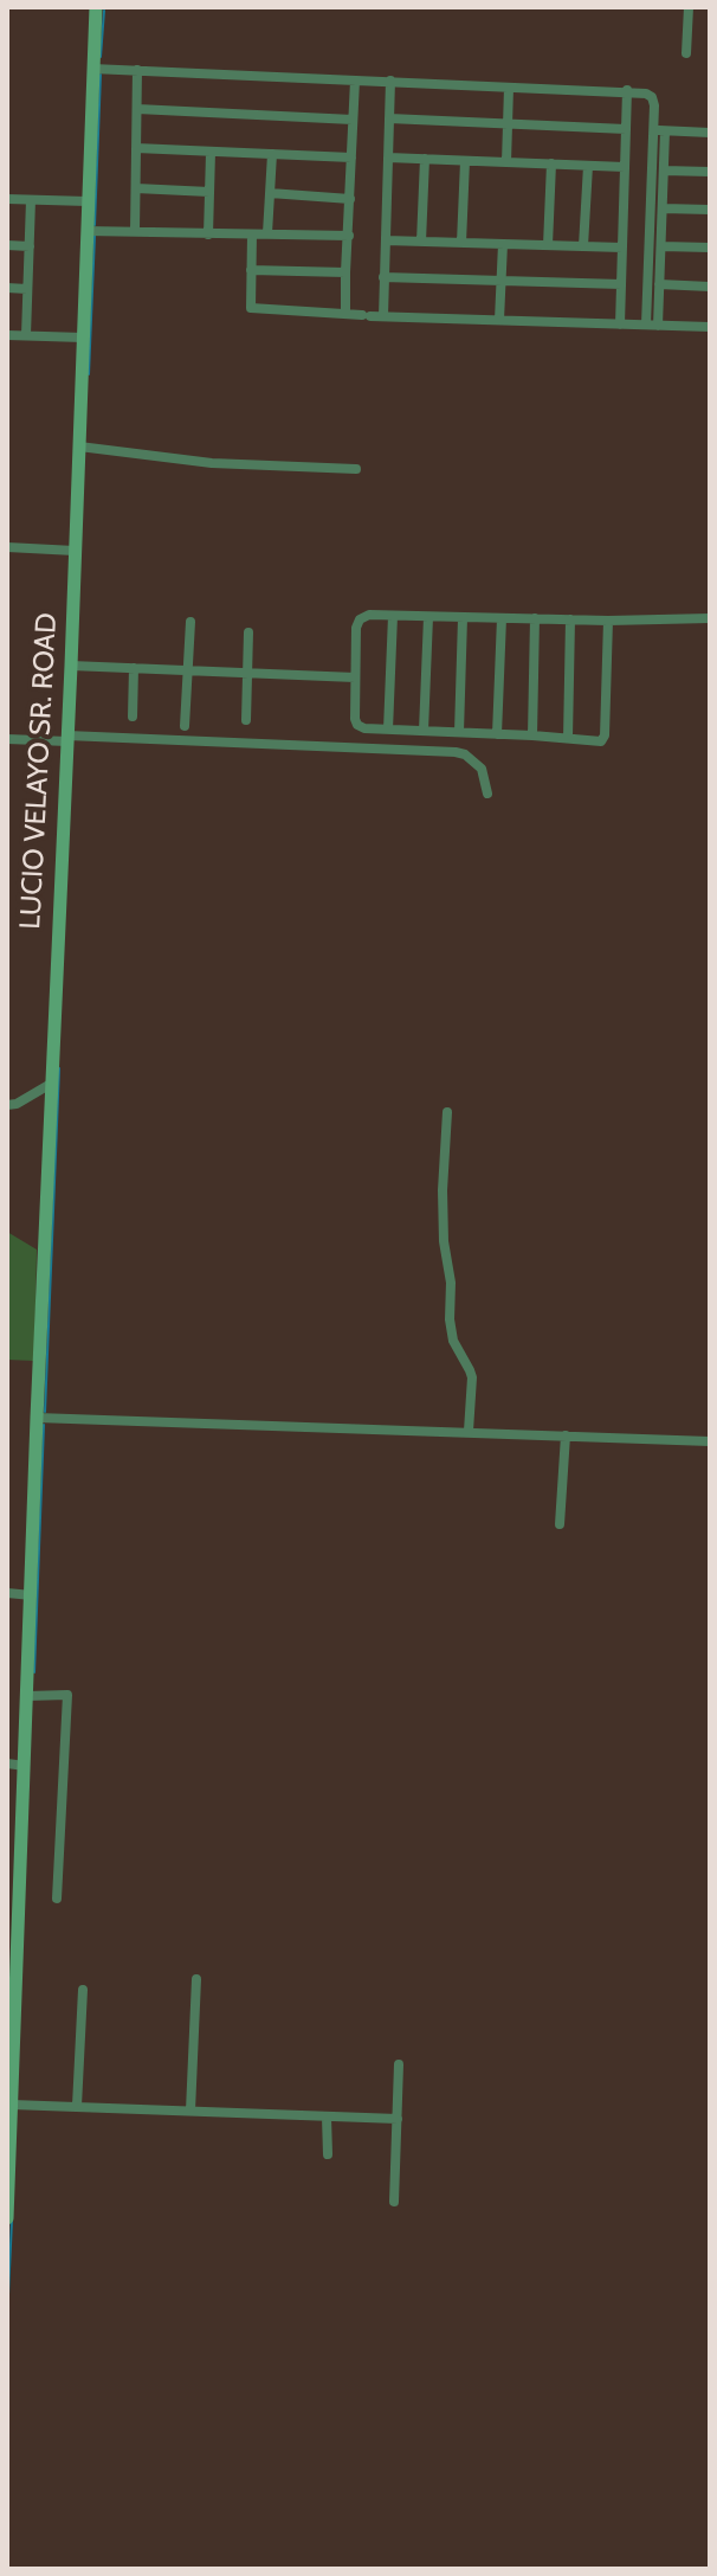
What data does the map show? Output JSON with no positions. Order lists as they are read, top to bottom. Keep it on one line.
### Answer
{"streets":{"main road":["LUCIO VELAYO SR. ROAD"]}}
